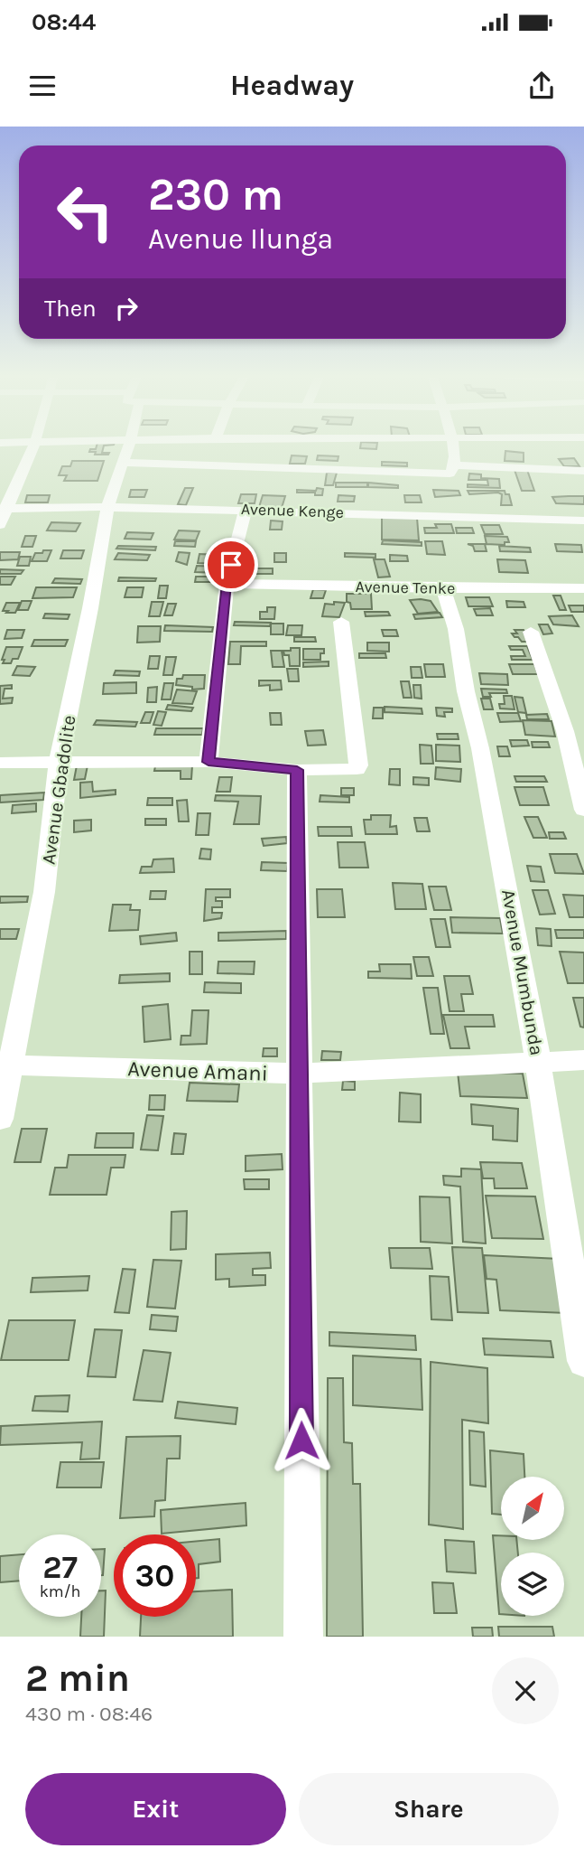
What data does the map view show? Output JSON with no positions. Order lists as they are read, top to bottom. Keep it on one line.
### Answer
{"streets":{"street":["Avenue Kenge","Avenue Tenke","Avenue Gbadolite","Avenue Mumbunda","Avenue Amani"]},"crossings":[["Avenue Kenge","Avenue Gbadolite"],["Avenue Tenke","Avenue Mumbunda"],["Avenue Gbadolite","Avenue Amani"],["Avenue Mumbunda","Avenue Amani"]],"north":"top right","page":{"status":"08:44","header":"Headway","turn":["230 m","Avenue Ilunga"],"then":"Then","speed":"27 km/h","limit":"30","heading":["2 min","430 m · 08:46"],"buttons":["Exit","Share"]}}
